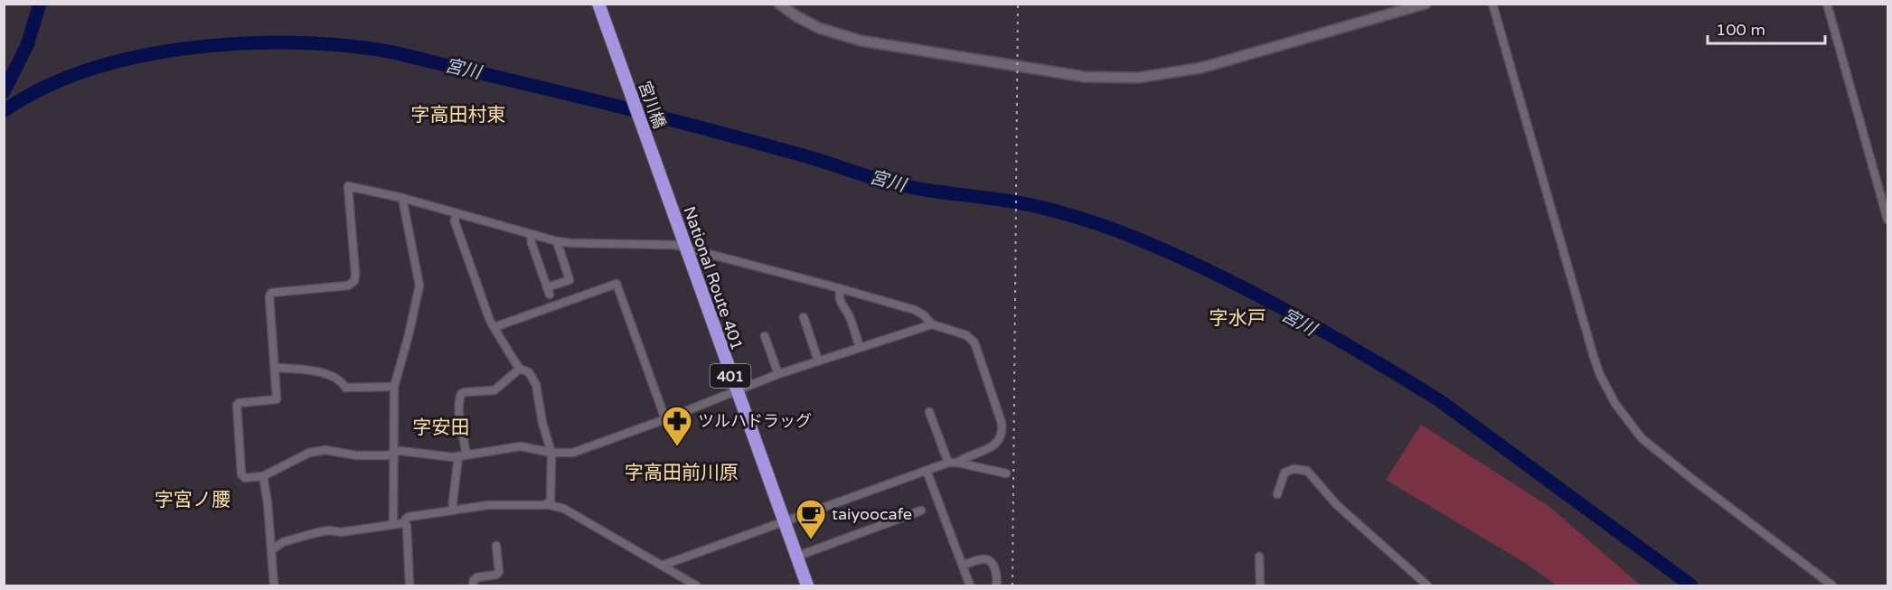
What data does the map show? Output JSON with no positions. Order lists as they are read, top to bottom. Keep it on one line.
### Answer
{"streets":{"highway":["宮川橋","National Route 401","401"]},"crossings":[["宮川橋","National Route 401"]],"districts":["字高田村東","字水戸","字安田","字高田前川原","字宮ノ腰"],"water":["宮川"],"places":{"pharmacy":["ツルハドラッグ"],"cafe":["taiyoocafe"]},"scale_bar":"100 m"}
